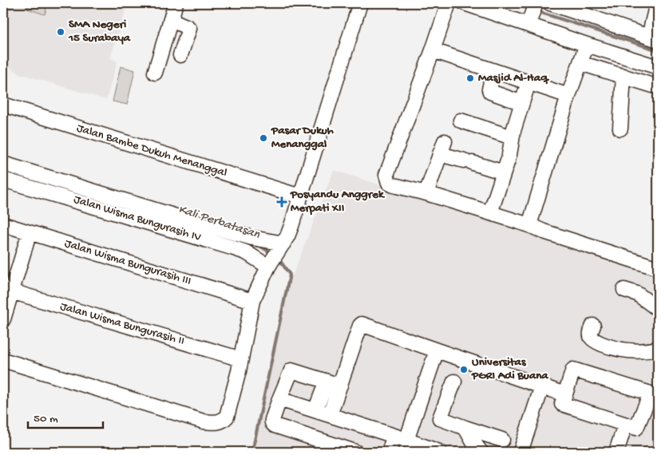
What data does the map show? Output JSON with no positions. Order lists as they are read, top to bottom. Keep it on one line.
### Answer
{"streets":{"street":["Jalan Bambe Dukuh Menanggal","Jalan Wisma Bungurasih IV","Jalan Wisma Bungurasih III","Jalan Wisma Bungurasih II"]},"water":["Kali Perbatasan"],"places":{"other":["SMA Negeri 15 Surabaya","Masjid Al-Haq","Pasar Dukuh Menanggal","Universitas PGRI Adi Buana"],"health":["Posyandu Anggrek Merpati XII"]},"scale_bar":"50 m"}
